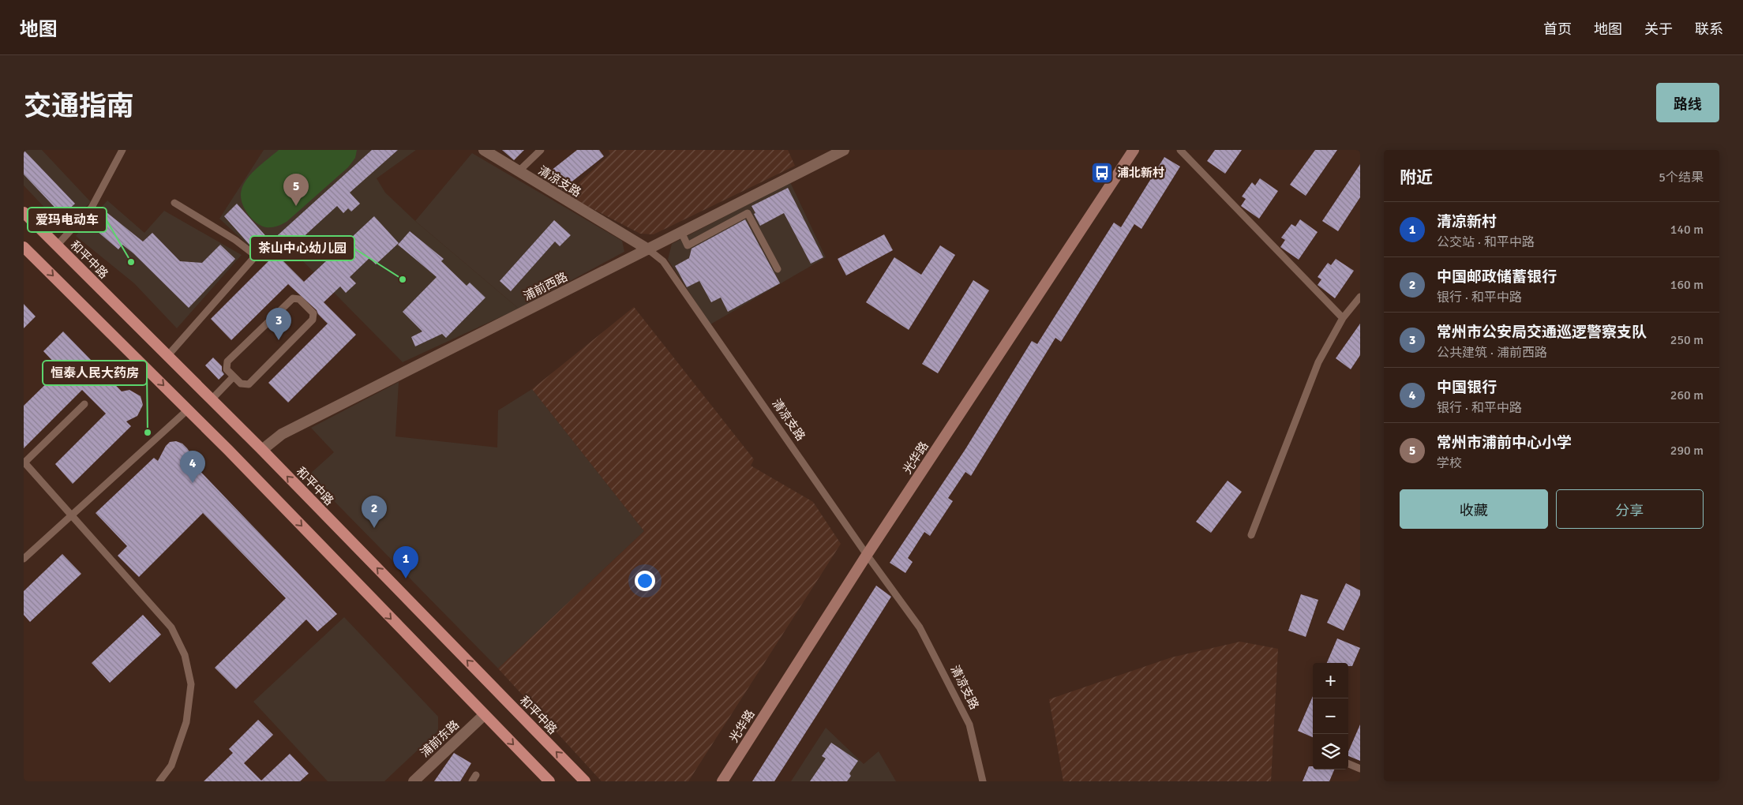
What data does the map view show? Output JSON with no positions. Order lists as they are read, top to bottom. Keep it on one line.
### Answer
{"streets":{"main road":["和平中路","光华路"],"street":["清凉支路","浦前西路","浦前东路"]},"crossings":[["清凉支路","浦前西路"],["清凉支路","光华路"],["和平中路","浦前西路"]],"places":{"bus stop":["浦北新村"],"other":["爱玛电动车","茶山中心幼儿园","恒泰人民大药房"]},"page":{"header":"地图","nav":["首页","地图","关于","联系"],"title":"交通指南","buttons":["路线",["收藏","分享"]],"heading":["附近","5个结果"],"pins":["5","3","4","2","1"],"list":[{"mark":"1","name":"清凉新村","note":"公交站 · 和平中路","value":"140 m"},{"mark":"2","name":"中国邮政储蓄银行","note":"银行 · 和平中路","value":"160 m"},{"mark":"3","name":"常州市公安局交通巡逻警察支队","note":"公共建筑 · 浦前西路","value":"250 m"},{"mark":"4","name":"中国银行","note":"银行 · 和平中路","value":"260 m"},{"mark":"5","name":"常州市浦前中心小学","note":"学校","value":"290 m"}],"map_buttons":["+","−"]}}
